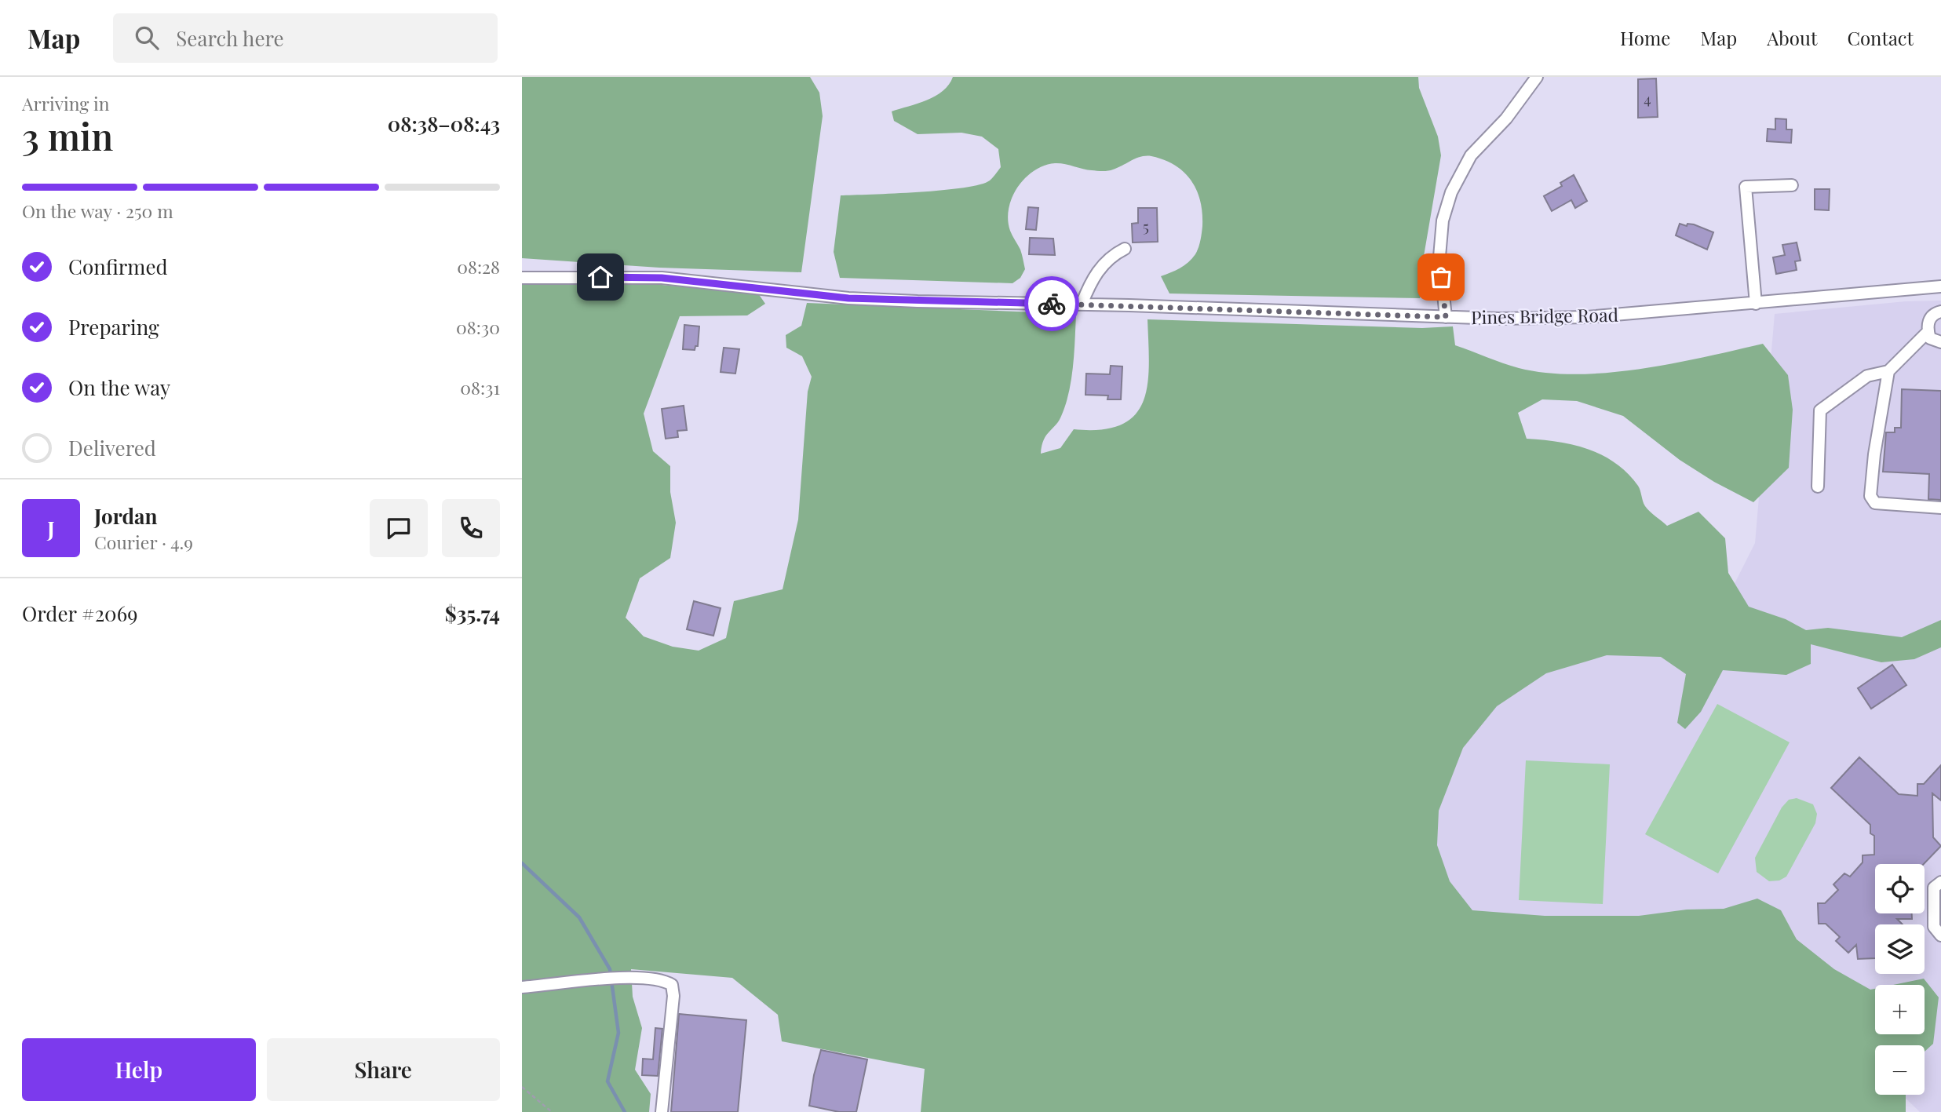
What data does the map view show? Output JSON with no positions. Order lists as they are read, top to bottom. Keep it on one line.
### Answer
{"streets":{"street":["Pines Bridge Road"]},"house_numbers":["4","5"],"page":{"header":"Map","search":"Search here","nav":["Home","Map","About","Contact"],"heading":["3 min","Arriving in","08:38–08:43"],"panel":["Jordan","Courier · 4.9","Order #2069","$35.74"],"bar":"On the way · 250 m","list":[["Confirmed","08:28"],["Preparing","08:30"],["On the way","08:31"],"Delivered"],"round":"J","map_buttons":["+","−"],"buttons":["Help","Share"]}}
